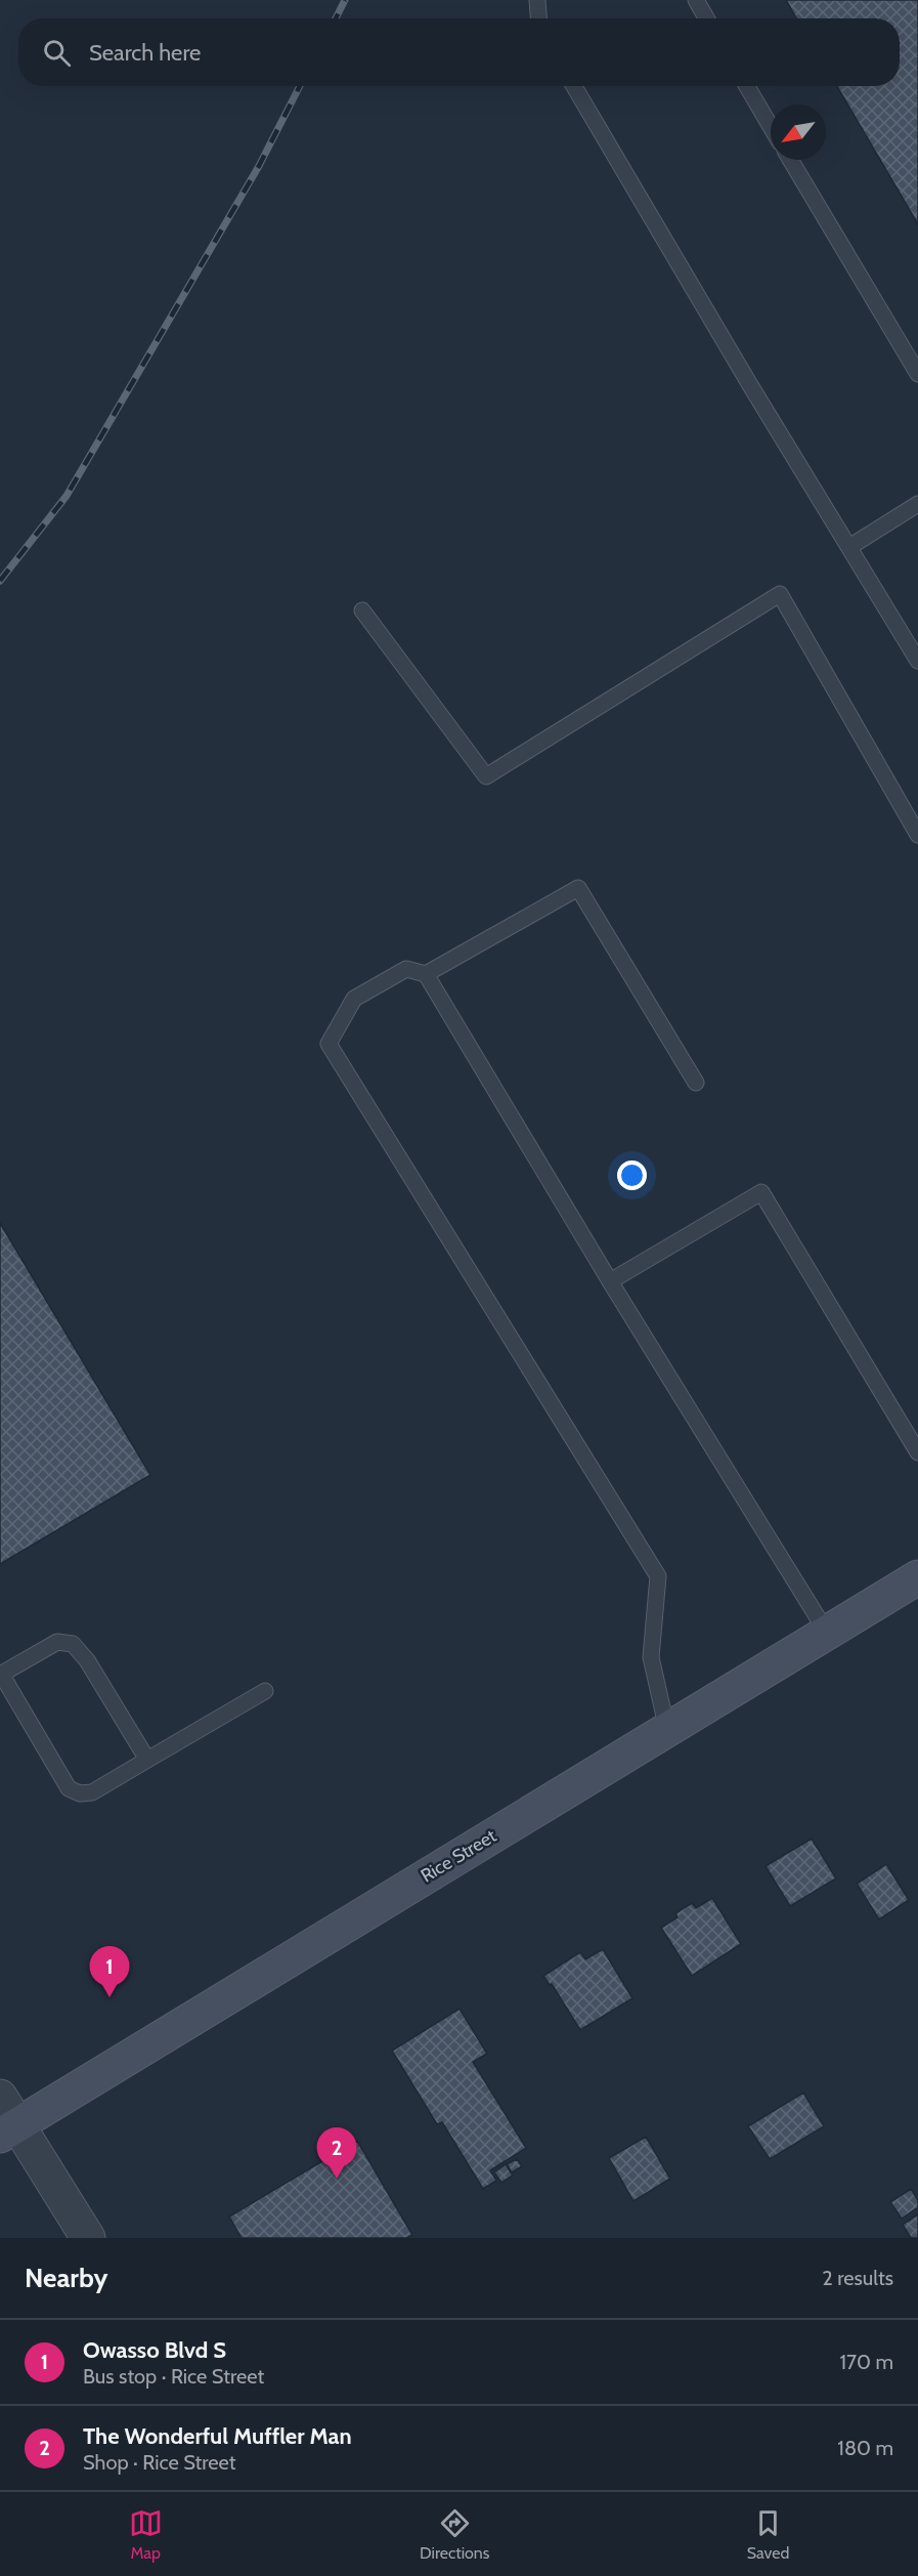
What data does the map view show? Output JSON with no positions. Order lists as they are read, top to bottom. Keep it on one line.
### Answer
{"streets":{"main road":["Rice Street"]},"north":"bottom left","page":{"search":"Search here","pins":["1","2"],"heading":["Nearby","2 results"],"list":[{"mark":"1","name":"Owasso Blvd S","note":"Bus stop · Rice Street","value":"170 m"},{"mark":"2","name":"The Wonderful Muffler Man","note":"Shop · Rice Street","value":"180 m"}],"nav":["Map","Directions","Saved"]}}
